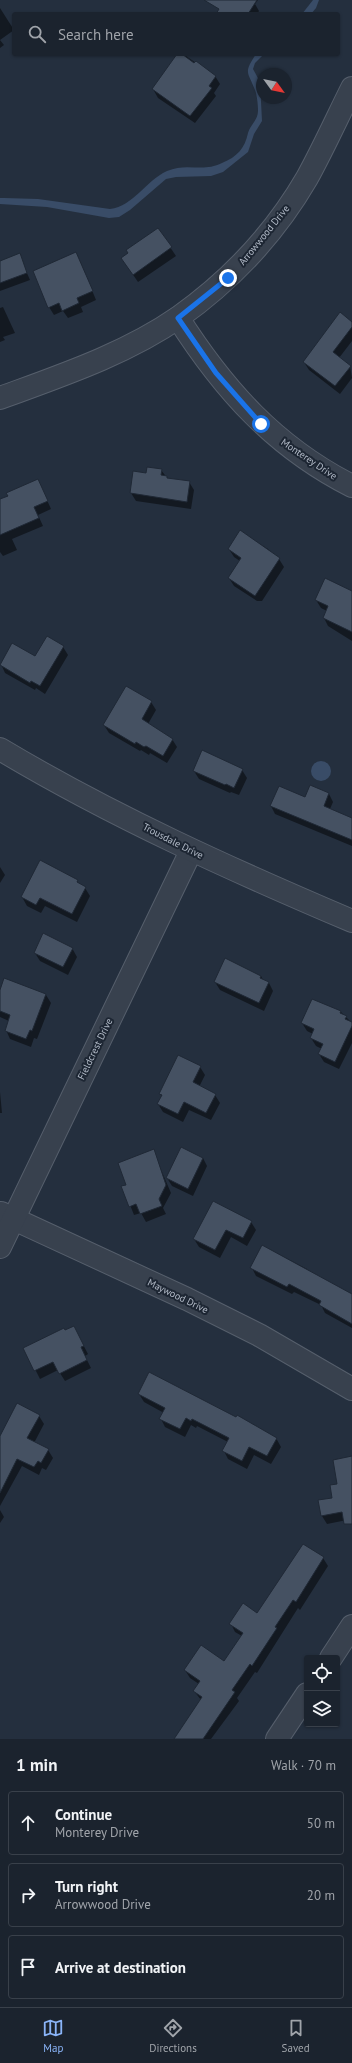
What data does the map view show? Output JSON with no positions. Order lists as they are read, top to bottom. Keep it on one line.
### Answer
{"streets":{"street":["Arrowwood Drive","Monterey Drive","Trousdale Drive","Fieldcrest Drive","Maywood Drive"]},"crossings":[["Arrowwood Drive","Monterey Drive"],["Trousdale Drive","Fieldcrest Drive"],["Fieldcrest Drive","Maywood Drive"]],"north":"bottom right","page":{"search":"Search here","heading":["1 min","Walk · 70 m"],"list":[["Continue","Monterey Drive","50 m"],["Turn right","Arrowwood Drive","20 m"],"Arrive at destination"],"nav":["Map","Directions","Saved"]}}
